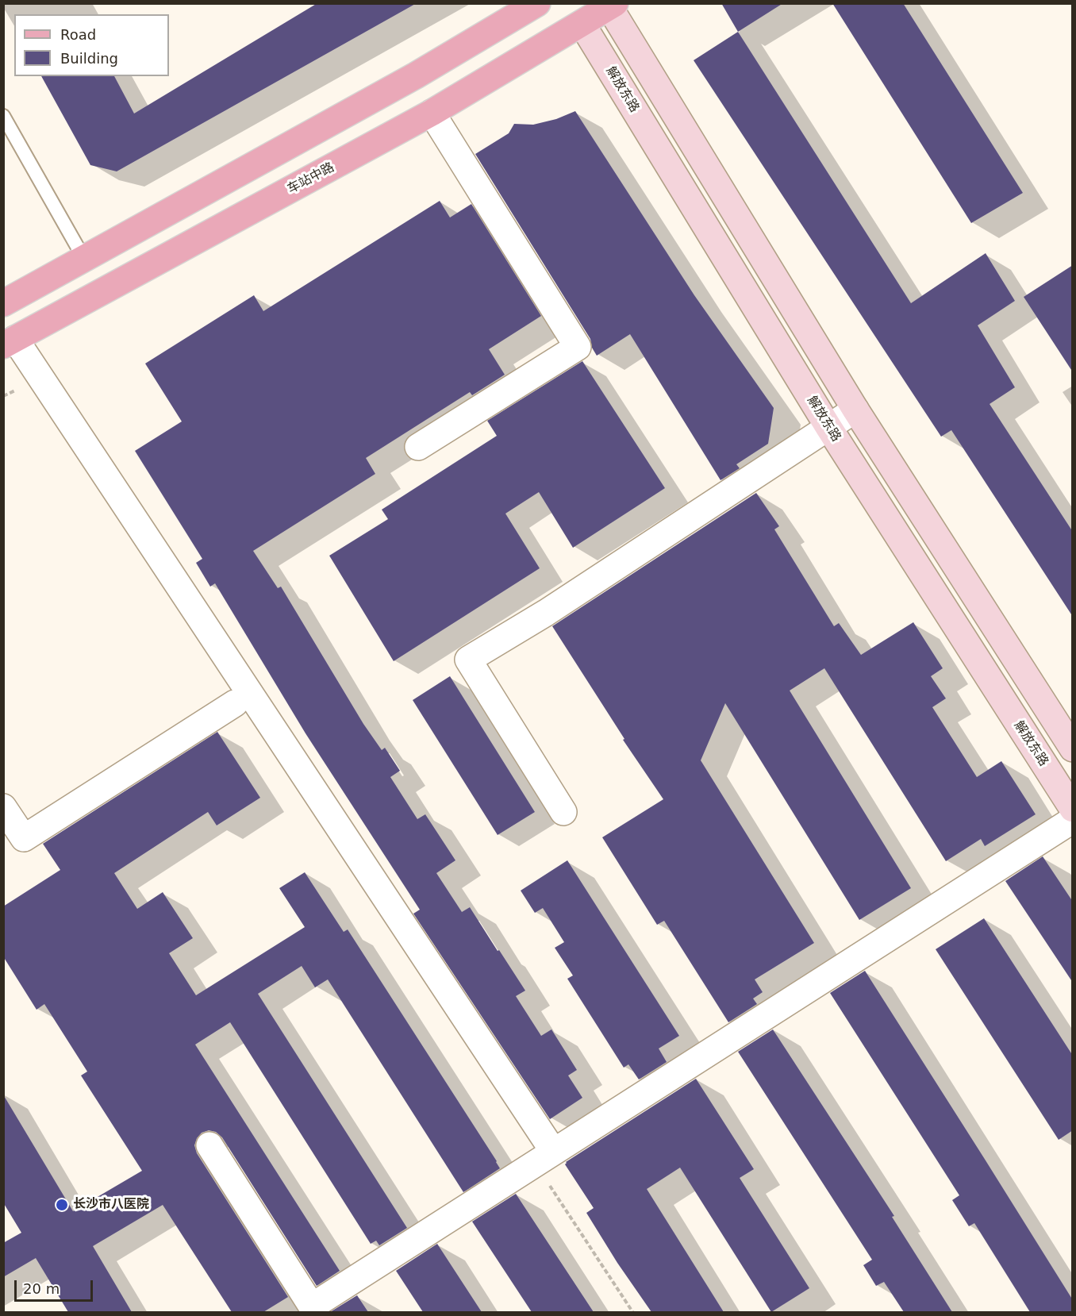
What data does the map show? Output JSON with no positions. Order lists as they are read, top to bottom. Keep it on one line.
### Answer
{"streets":{"main road":["解放东路","车站中路"]},"crossings":[["解放东路","车站中路"]],"places":["长沙市八医院"],"legend":["Road","Building"],"scale_bar":"20 m"}
